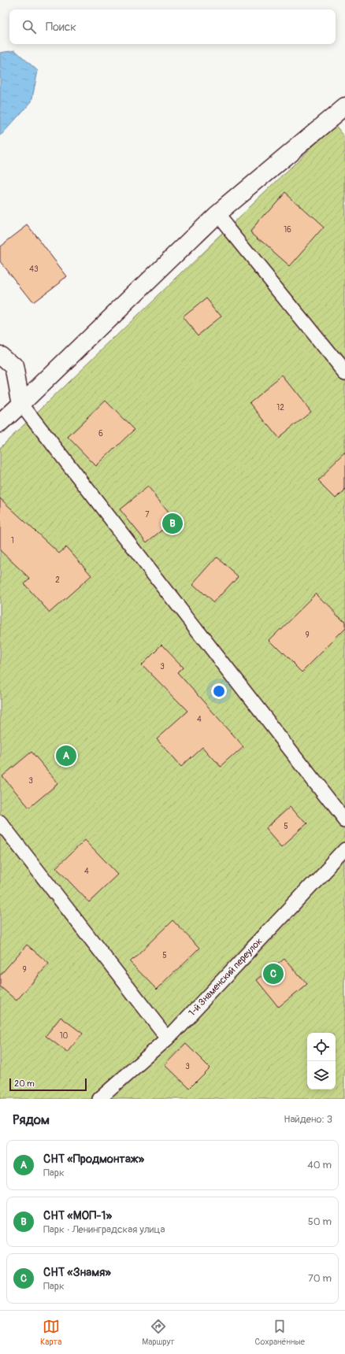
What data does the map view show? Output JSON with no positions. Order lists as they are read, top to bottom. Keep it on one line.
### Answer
{"streets":{"lane":["1-й Знаменский переулок"]},"house_numbers":["16","43","12","6","7","1","2","9","3","4","3","5","4","5","9","10","3"],"scale_bar":"20 m","page":{"search":"Поиск","pins":["B","A","C"],"scale":"20 m","heading":["Рядом","Найдено: 3"],"list":[{"mark":"A","name":"СНТ «Продмонтаж»","note":"Парк","value":"40 m"},{"mark":"B","name":"СНТ «МОП-1»","note":"Парк · Ленинградская улица","value":"50 m"},{"mark":"C","name":"СНТ «Знамя»","note":"Парк","value":"70 m"}],"nav":["Карта","Маршрут","Сохранённые"]}}
